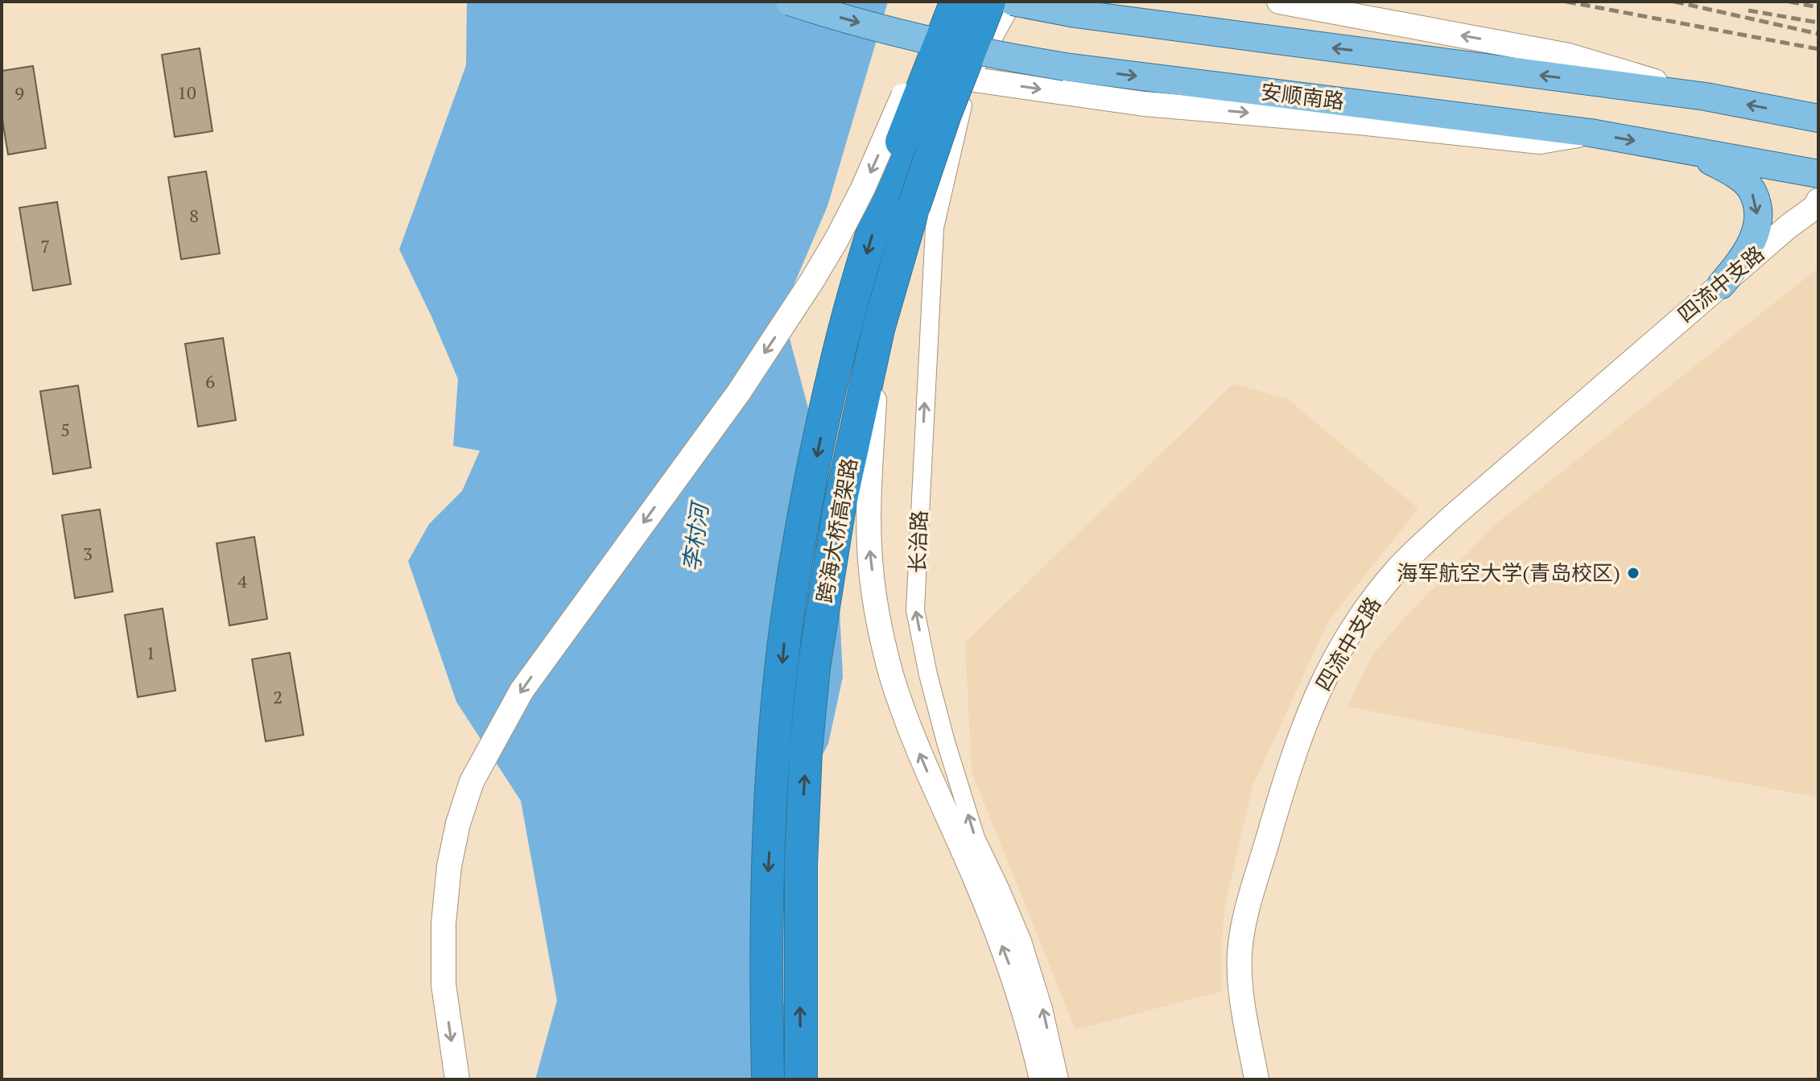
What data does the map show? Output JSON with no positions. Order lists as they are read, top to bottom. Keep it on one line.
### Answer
{"streets":{"highway":["跨海大桥高架路"],"main road":["安顺南路"],"street":["四流中支路","长治路"]},"water":["李村河"],"places":["海军航空大学(青岛校区)"],"house_numbers":["10","9","8","7","6","5","3","4","1","2"]}
